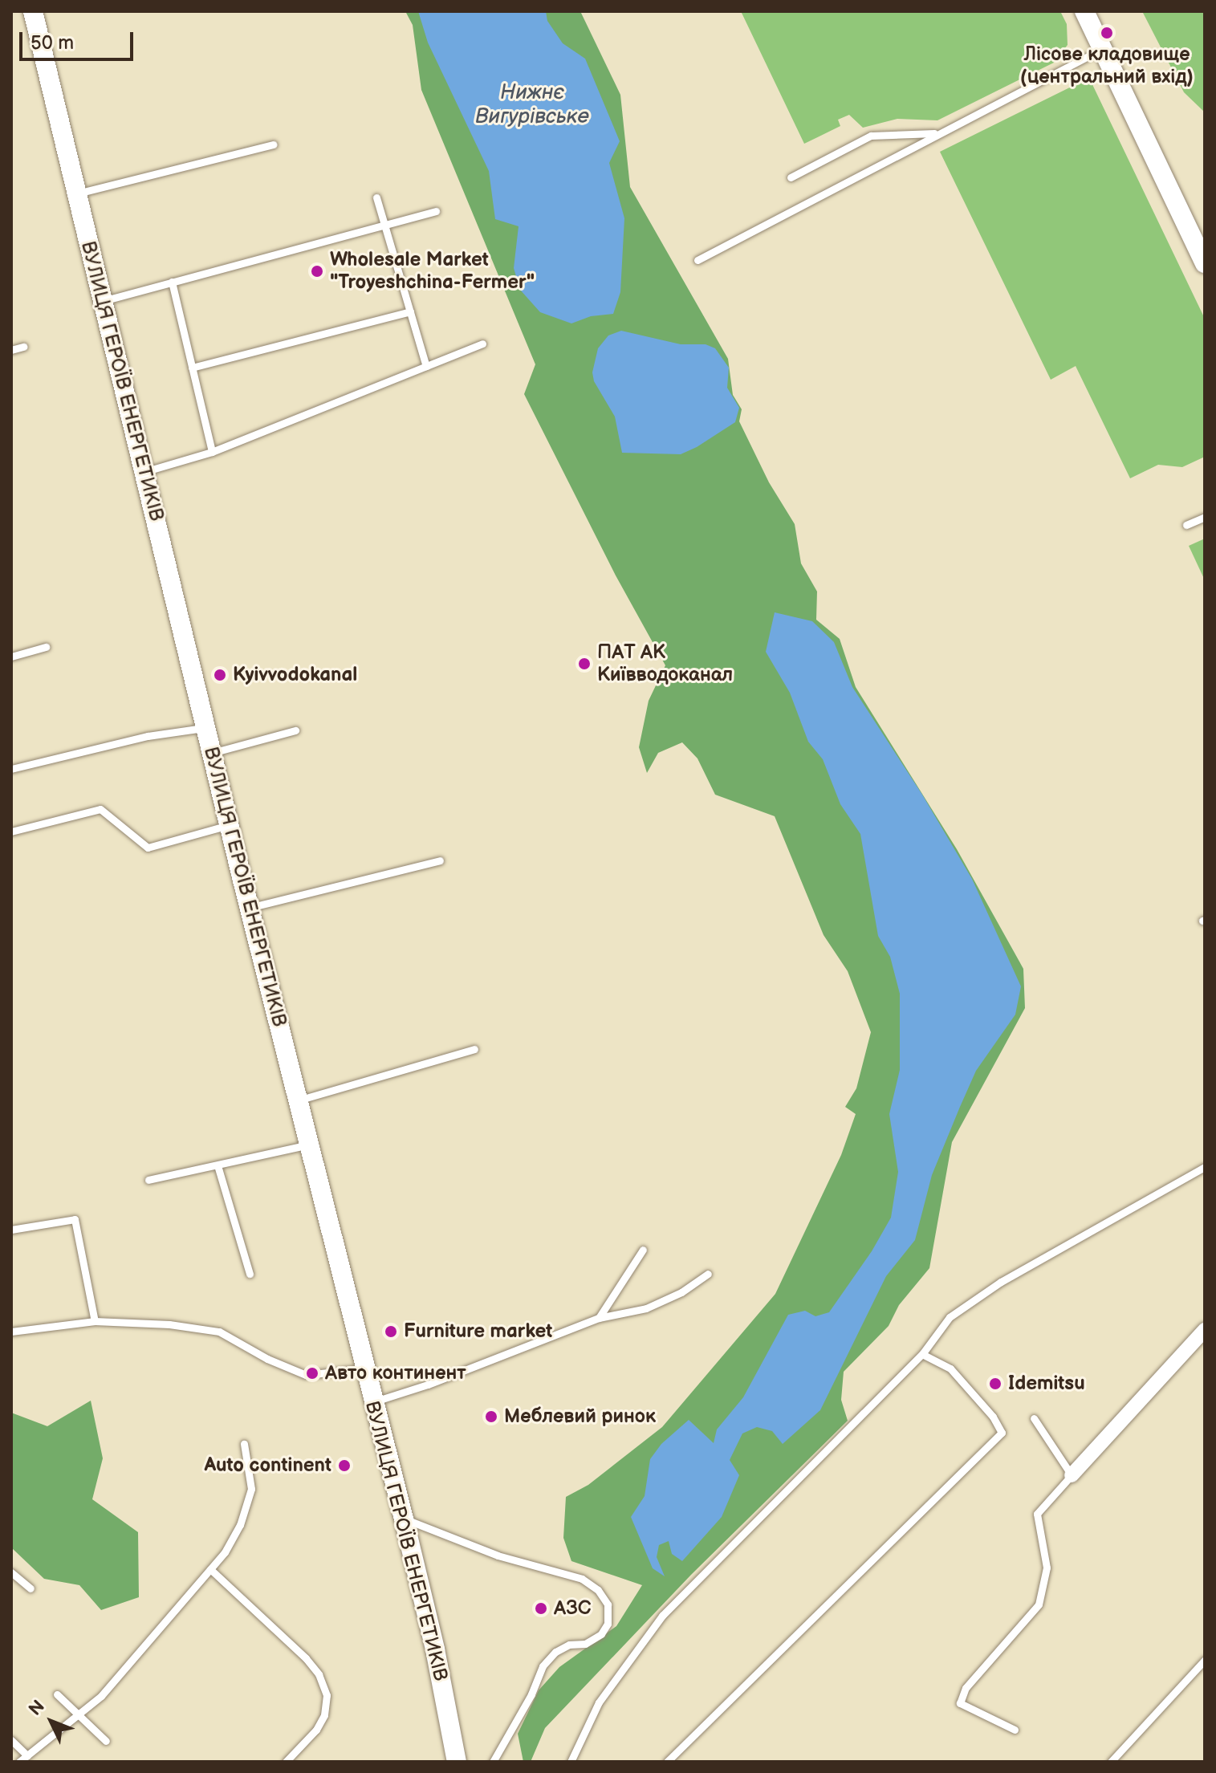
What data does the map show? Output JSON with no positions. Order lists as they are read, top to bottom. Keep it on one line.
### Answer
{"streets":{"street":["ВУЛИЦЯ ГЕРОЇВ ЕНЕРГЕТИКІВ"]},"water":["Нижнє Вигурівське"],"places":["Лісове кладовище (центральний вхід)","Wholesale Market \"Troyeshchina-Fermer\"","ПАТ АК Київводоканал","Kyivvodokanal","Furniture market","Авто континент","Idemitsu","Меблевий ринок","Auto continent","АЗС"],"scale_bar":"50 m","north":"top left"}
